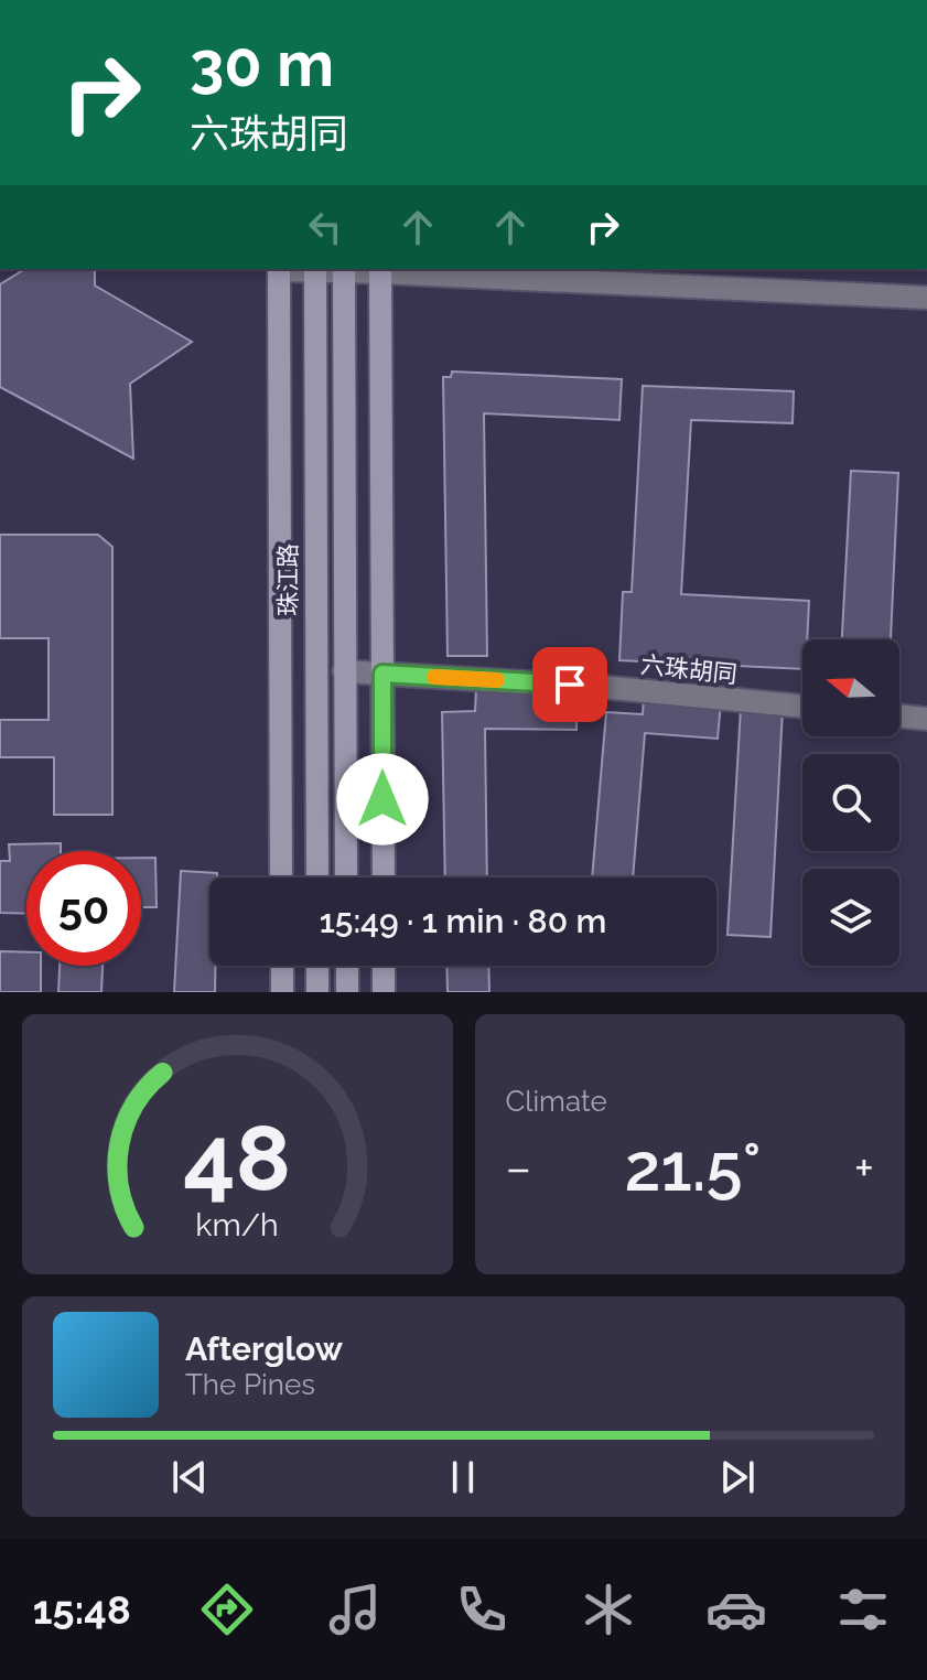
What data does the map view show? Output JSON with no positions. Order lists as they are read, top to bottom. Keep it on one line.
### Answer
{"streets":{"main road":["珠江路"],"street":["六珠胡同"]},"north":"left","page":{"turn":["30 m","六珠胡同"],"limit":"50","trip":"15:49 · 1 min · 80 m","tile":"Climate","heat":["−","21.5°","+"],"song":["Afterglow","The Pines"],"tabs":"15:48","gauge":["48","km/h"]}}
